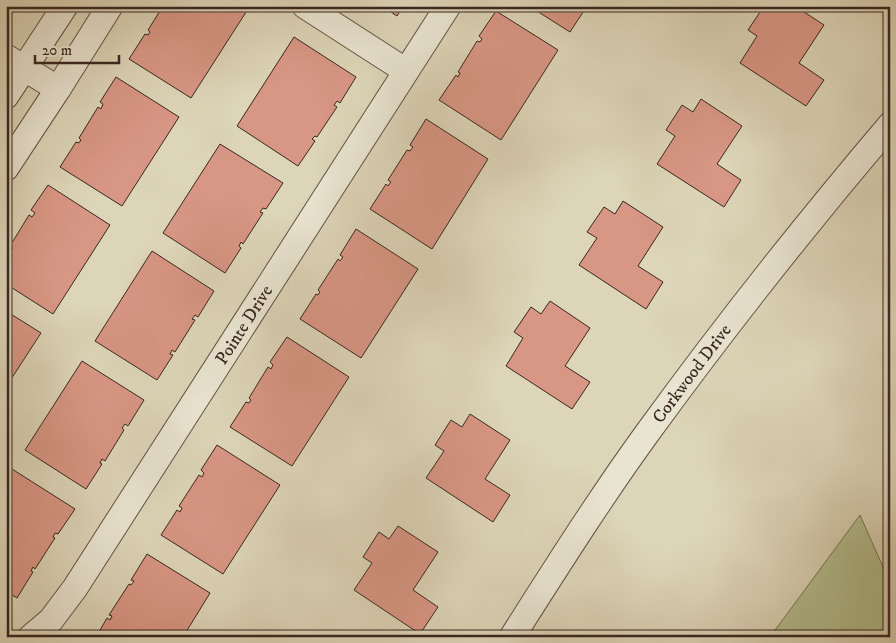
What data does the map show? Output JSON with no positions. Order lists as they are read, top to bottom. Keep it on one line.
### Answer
{"streets":{"street":["Pointe Drive","Corkwood Drive"]},"scale_bar":"20 m"}
